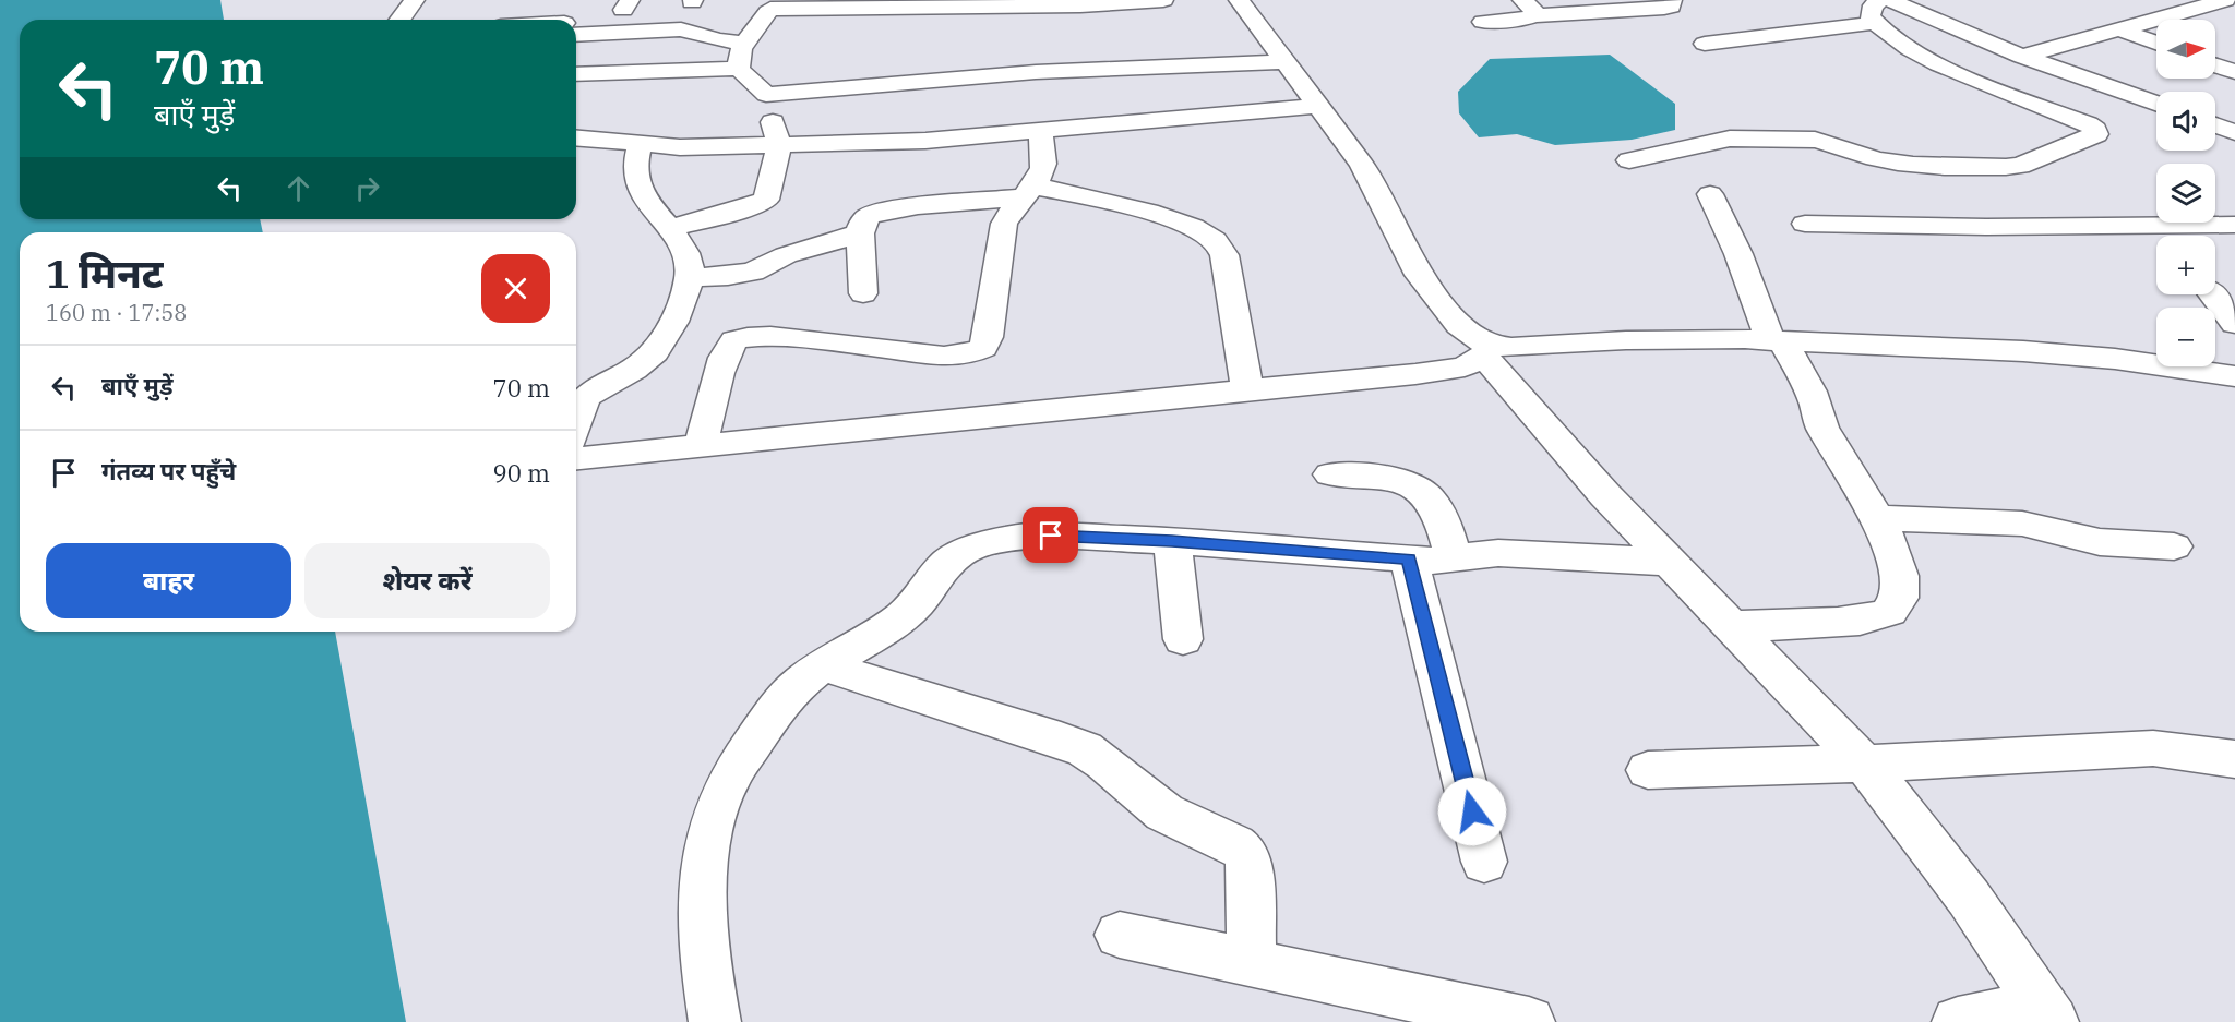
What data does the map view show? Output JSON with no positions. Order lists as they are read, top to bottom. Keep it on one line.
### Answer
{"north":"right","page":{"map_buttons":["+","−"],"turn":["70 m","बाएँ मुड़ें"],"heading":["1 मिनट","160 m · 17:58"],"list":[{"name":"बाएँ मुड़ें","value":"70 m"},{"name":"गंतव्य पर पहुँचे","value":"90 m"}],"buttons":["बाहर","शेयर करें"]}}
